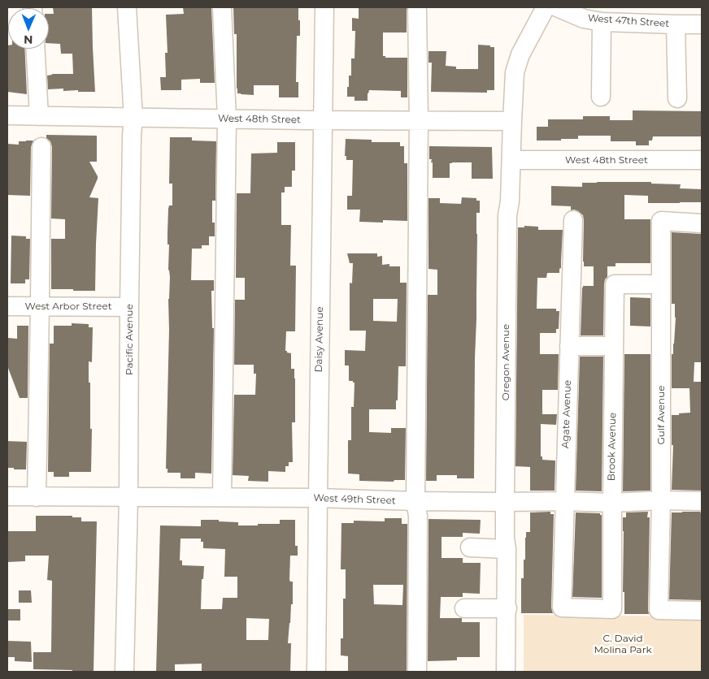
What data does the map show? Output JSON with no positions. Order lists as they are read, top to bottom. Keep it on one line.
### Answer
{"streets":{"street":["West 47th Street","West 48th Street","West Arbor Street","Pacific Avenue","Daisy Avenue","Oregon Avenue","Agate Avenue","Gulf Avenue","Brook Avenue","West 49th Street"]},"crossings":[["West 48th Street","Pacific Avenue"],["West 48th Street","Daisy Avenue"],["West 48th Street","Oregon Avenue"],["West Arbor Street","Pacific Avenue"],["Pacific Avenue","West 49th Street"],["Daisy Avenue","West 49th Street"],["Oregon Avenue","West 49th Street"],["Agate Avenue","Brook Avenue"],["Agate Avenue","West 49th Street"],["Gulf Avenue","Brook Avenue"],["Gulf Avenue","West 49th Street"],["Brook Avenue","West 49th Street"]],"parks":["C. David Molina Park"],"north":"bottom"}
